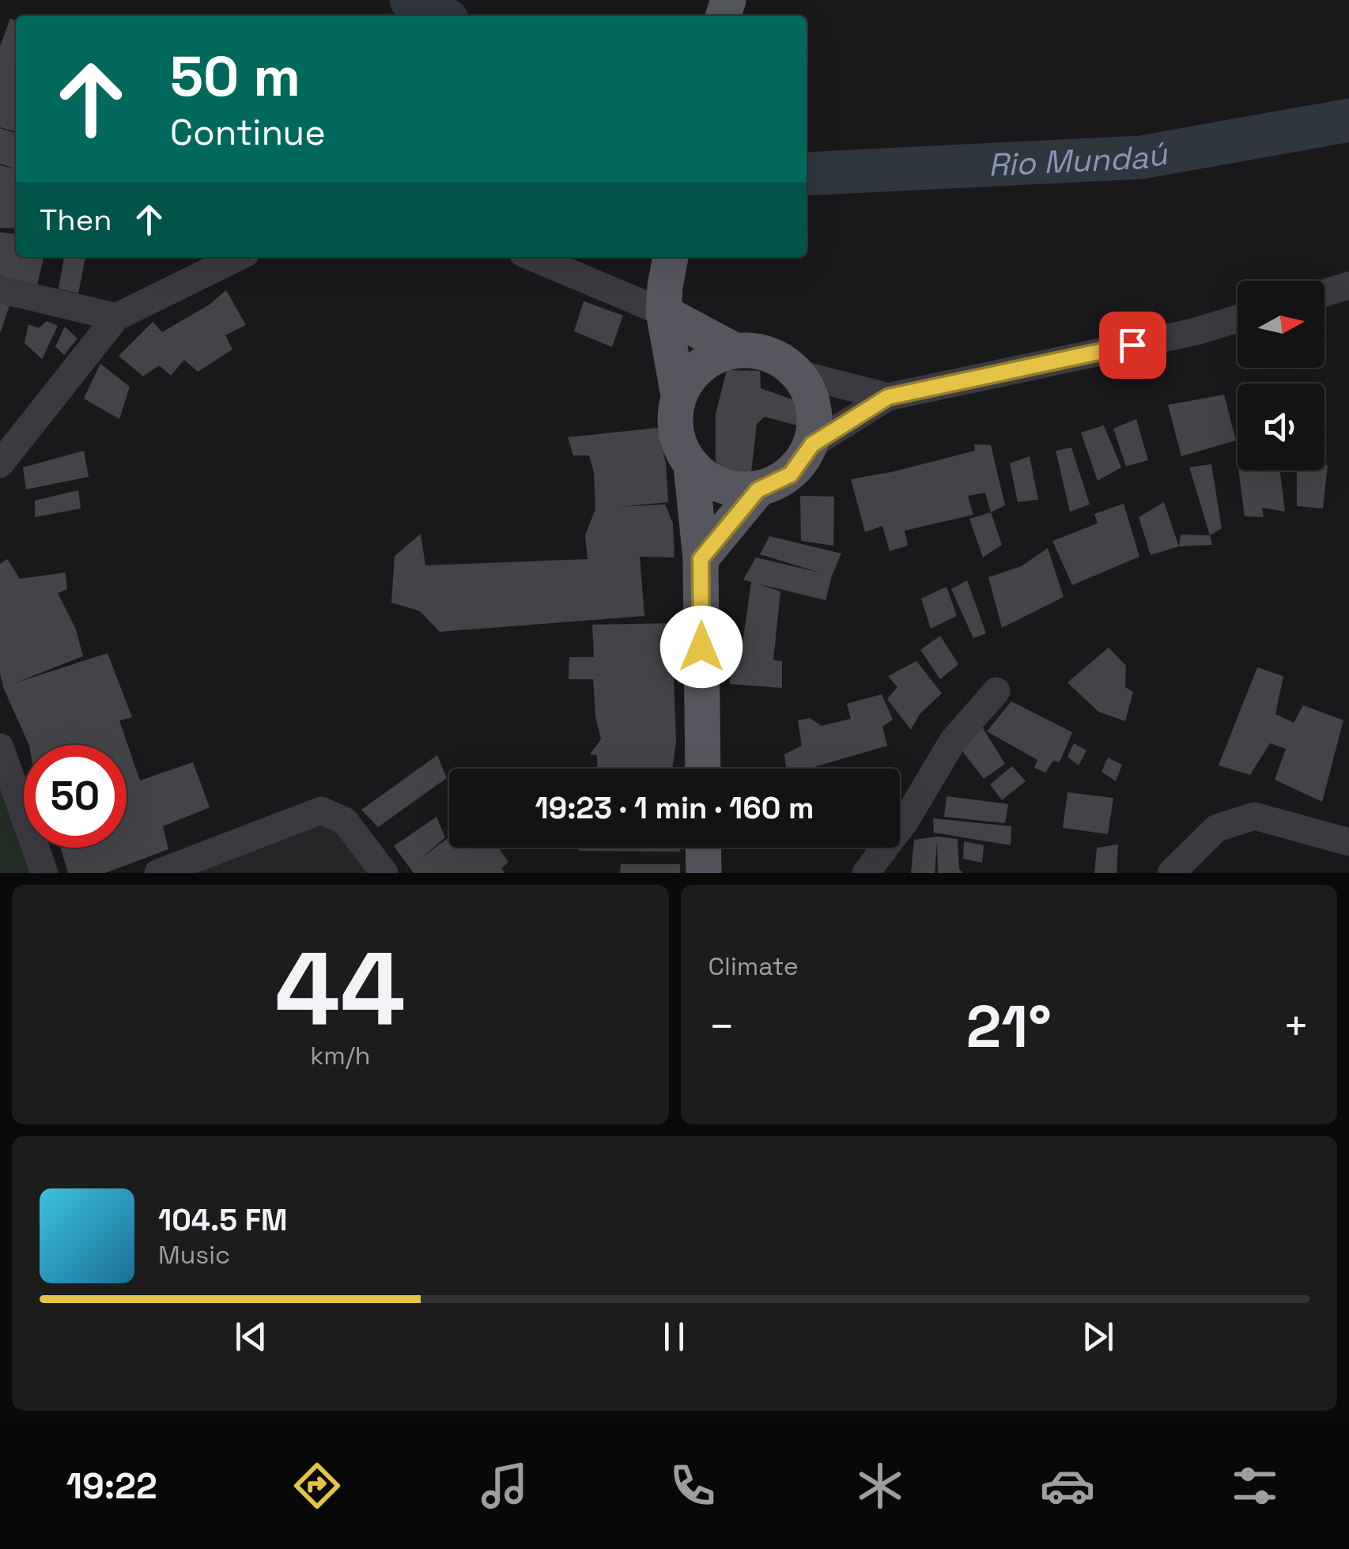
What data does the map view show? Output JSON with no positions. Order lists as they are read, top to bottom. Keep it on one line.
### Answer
{"water":["Rio Mundaú"],"north":"right","page":{"turn":["50 m","Continue"],"then":"Then","limit":"50","trip":"19:23 · 1 min · 160 m","tile":[["44","km/h"],"Climate"],"heat":["−","21°","+"],"song":["104.5 FM","Music"],"tabs":"19:22"}}
